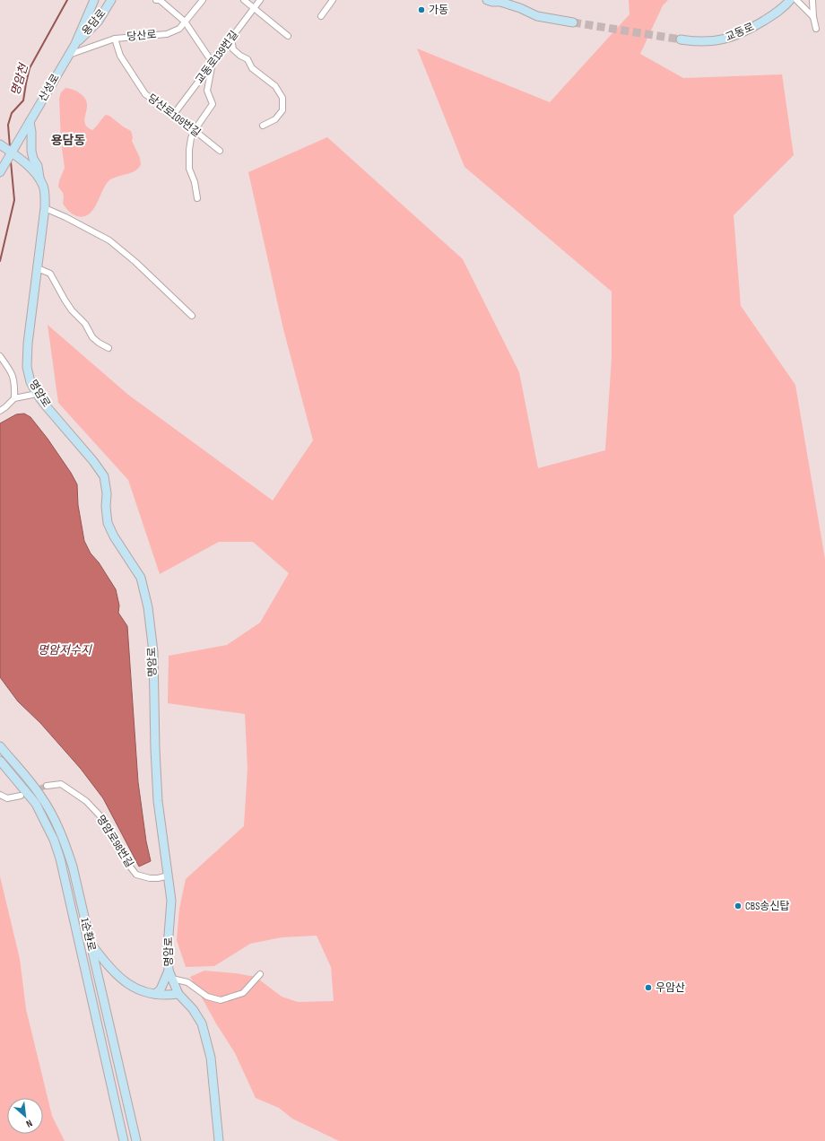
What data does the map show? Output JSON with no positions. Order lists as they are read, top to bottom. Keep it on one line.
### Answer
{"streets":{"street":["용담로","교동로","당산로","교동로139번길","산성로","당산로109번길","명암로","명암로98번길","1순환로"]},"crossings":[["용담로","산성로"],["당산로","산성로"],["당산로","당산로109번길"],["교동로139번길","당산로109번길"],["산성로","명암로"],["명암로","명암로98번길"]],"districts":["용담동"],"water":["명암천","명암저수지"],"places":["가동","CBS송신탑","우암산"],"north":"bottom right"}
